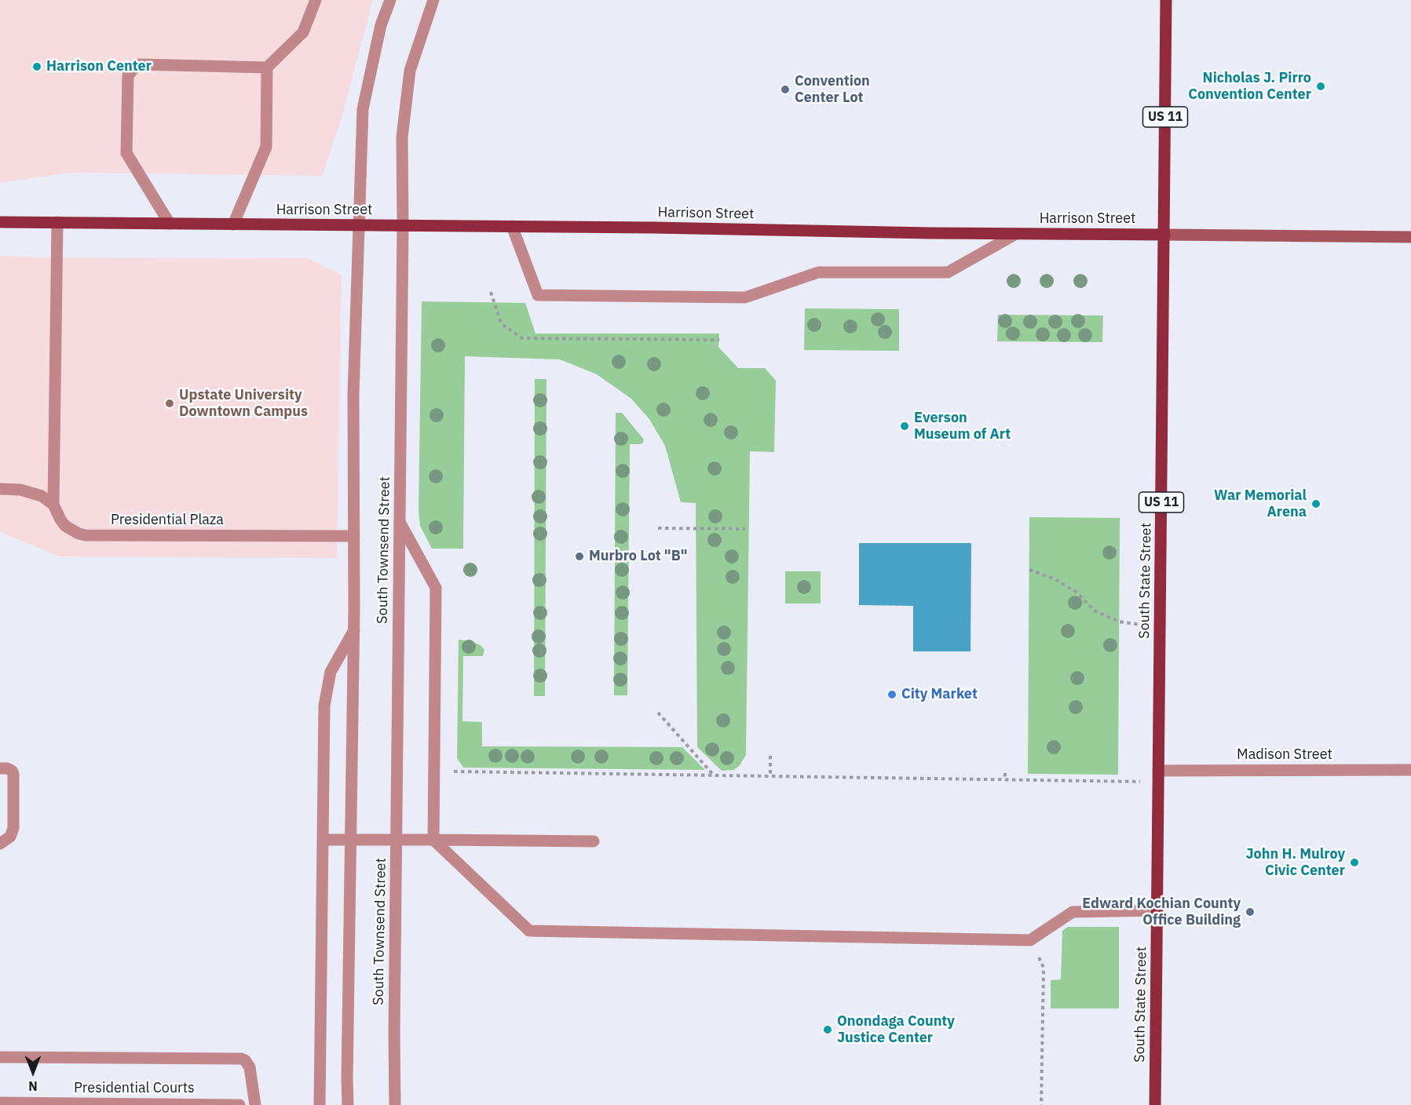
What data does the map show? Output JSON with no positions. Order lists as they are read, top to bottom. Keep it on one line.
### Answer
{"streets":{"main road":["US 11","Harrison Street","South State Street"],"street":["Presidential Plaza","South Townsend Street","Madison Street","Presidential Courts"]},"crossings":[["Harrison Street","South Townsend Street"],["Harrison Street","South State Street"],["Presidential Plaza","South Townsend Street"],["South State Street","Madison Street"]],"places":["Harrison Center","Nicholas J. Pirro Convention Center","Convention Center Lot","Upstate University Downtown Campus","Everson Museum of Art","War Memorial Arena","Murbro Lot \"B\"","City Market","John H. Mulroy Civic Center","Edward Kochian County Office Building","Onondaga County Justice Center"],"north":"bottom"}
